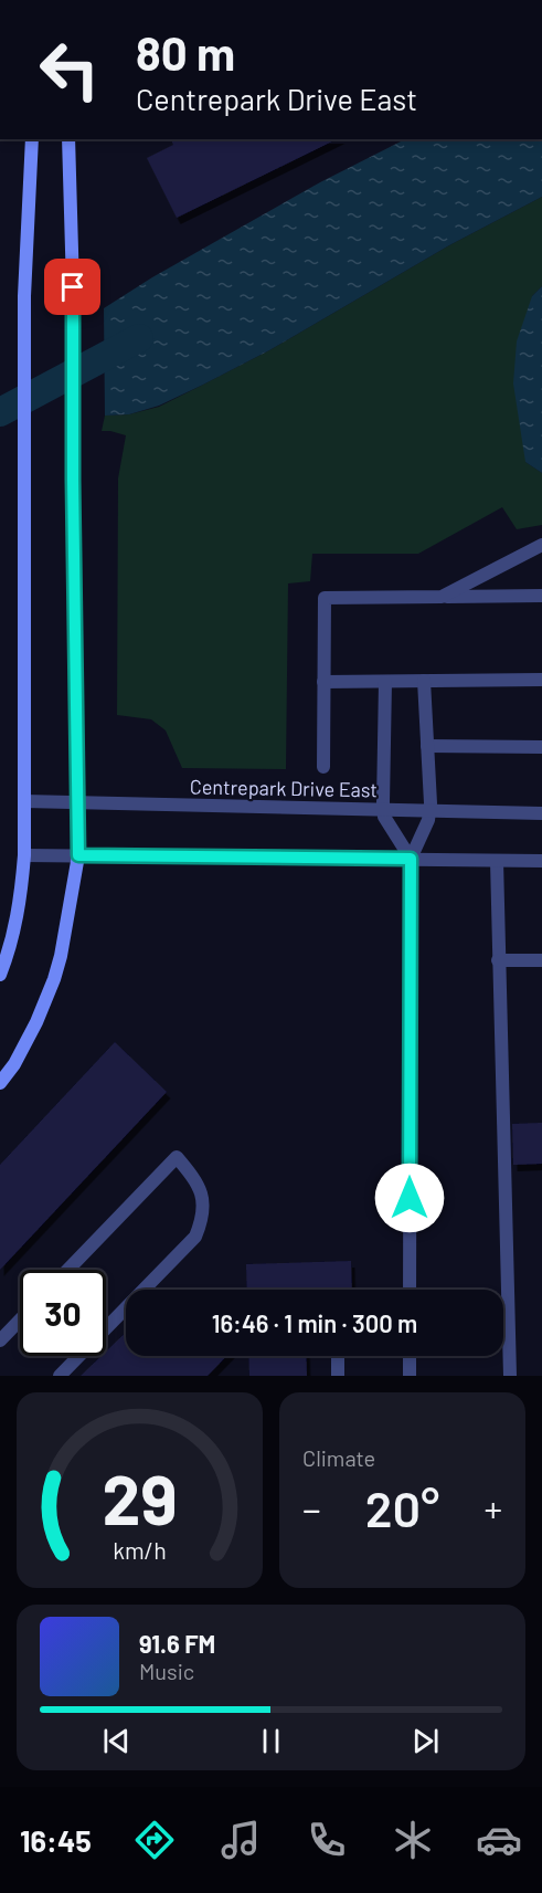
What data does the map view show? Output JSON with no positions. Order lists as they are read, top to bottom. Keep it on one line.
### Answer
{"streets":{"street":["Centrepark Drive East"]},"page":{"turn":["80 m","Centrepark Drive East"],"limit":"30","trip":"16:46 · 1 min · 300 m","tile":"Climate","heat":["−","20°","+"],"song":["91.6 FM","Music"],"tabs":"16:45","gauge":["29","km/h"]}}
